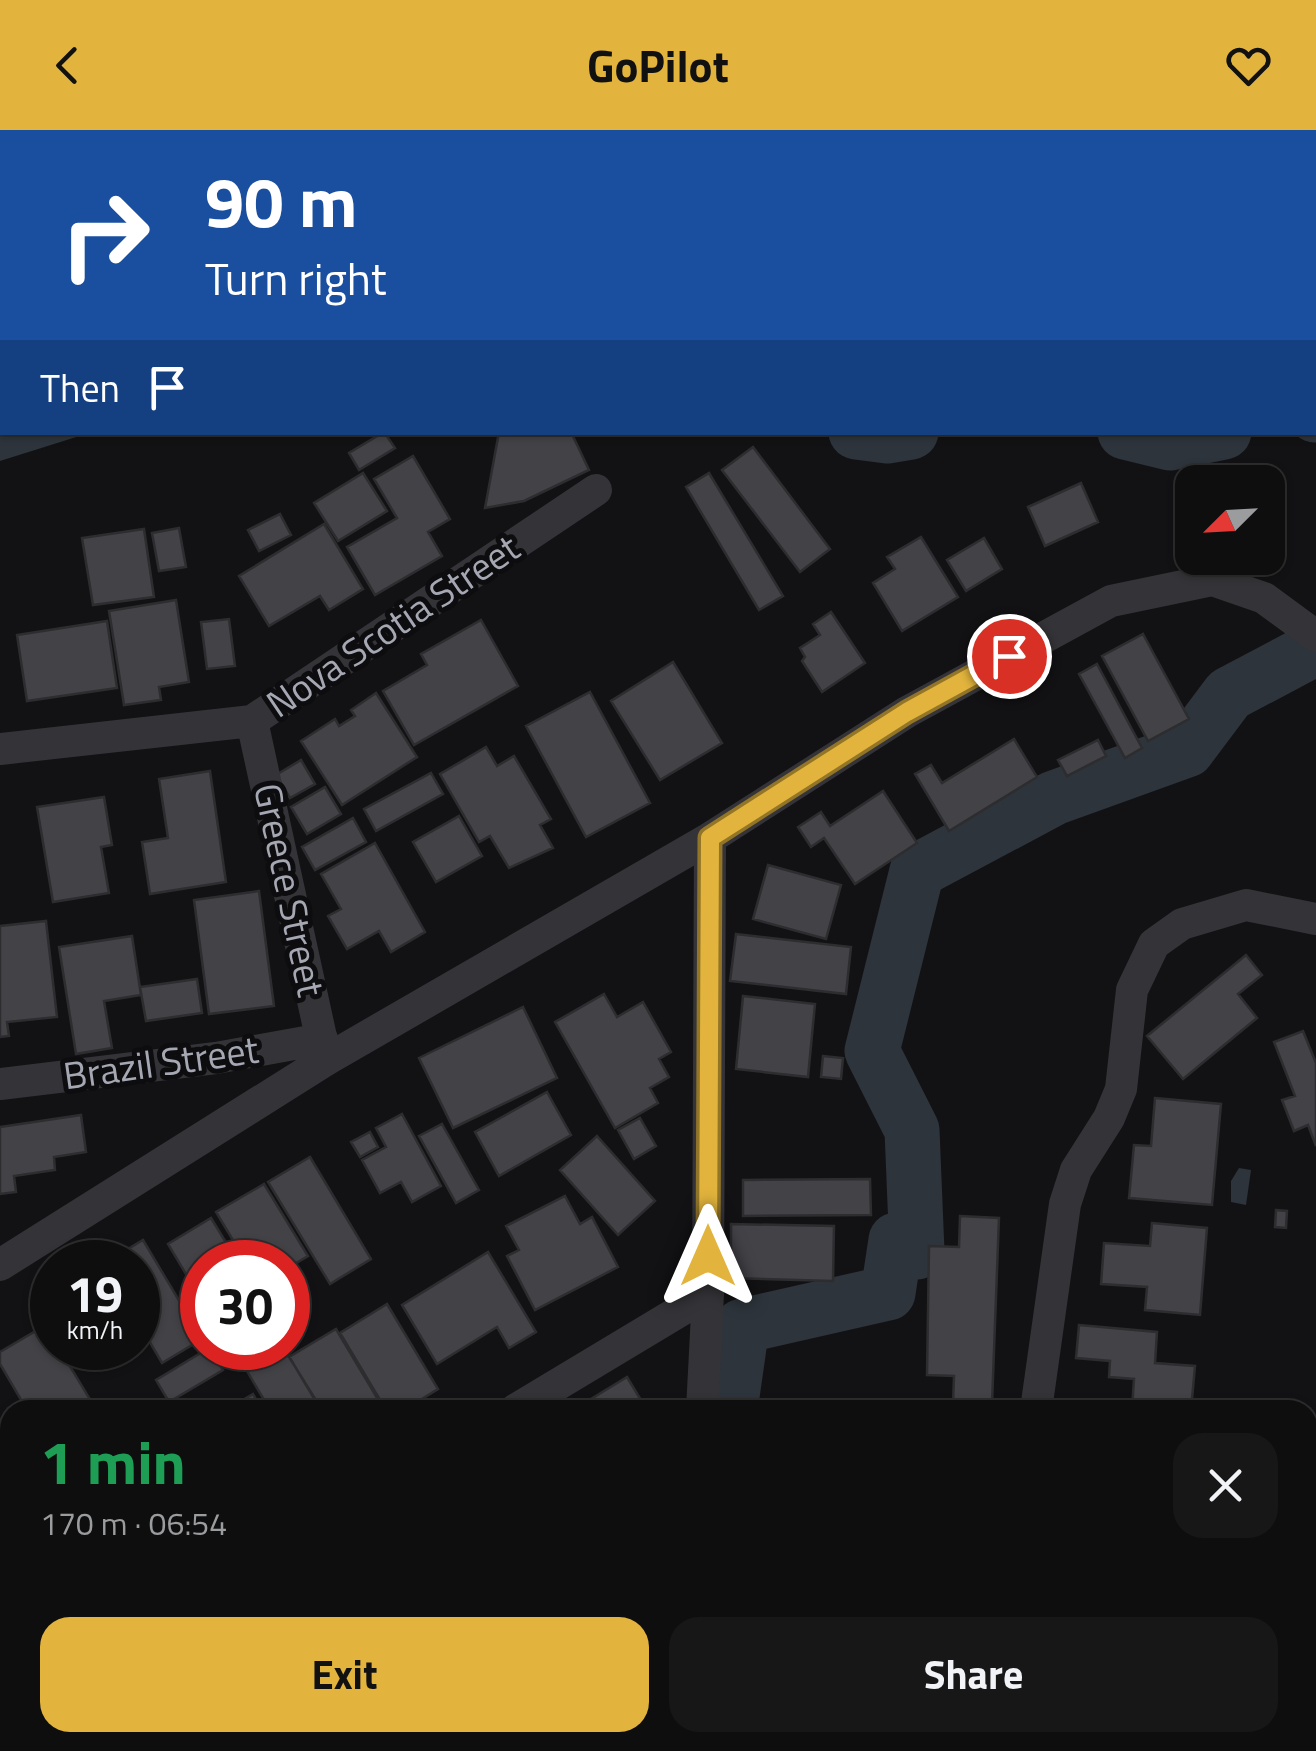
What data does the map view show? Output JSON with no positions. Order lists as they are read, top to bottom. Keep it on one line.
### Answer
{"streets":{"street":["Nova Scotia Street","Greece Street","Brazil Street"]},"crossings":[["Nova Scotia Street","Greece Street"],["Greece Street","Brazil Street"]],"north":"bottom left","page":{"header":"GoPilot","turn":["90 m","Turn right"],"then":"Then","speed":"19 km/h","limit":"30","heading":["1 min","170 m · 06:54"],"buttons":["Exit","Share"]}}
